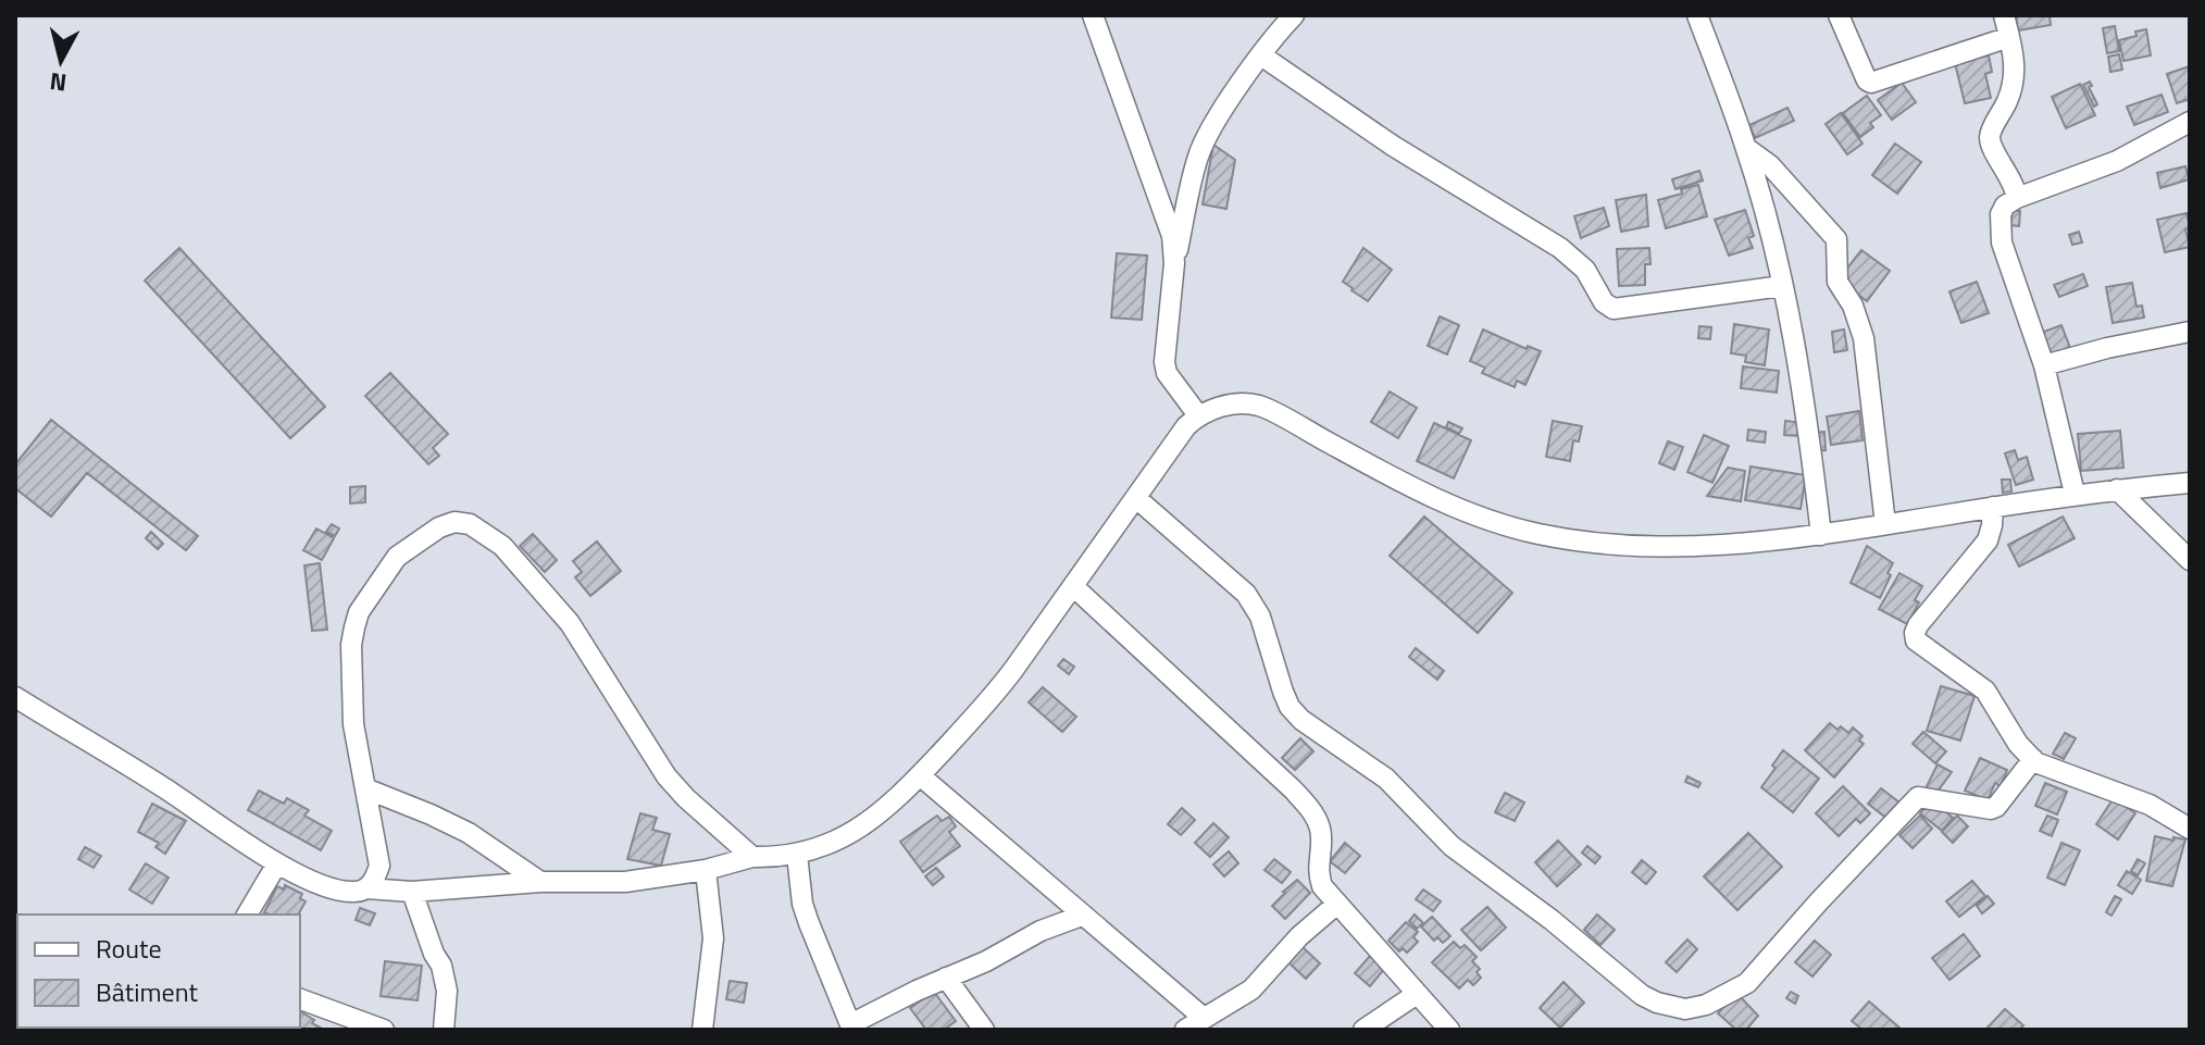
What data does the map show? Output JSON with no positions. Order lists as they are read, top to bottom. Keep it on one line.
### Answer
{"legend":["Route","Bâtiment"],"north":"bottom"}
